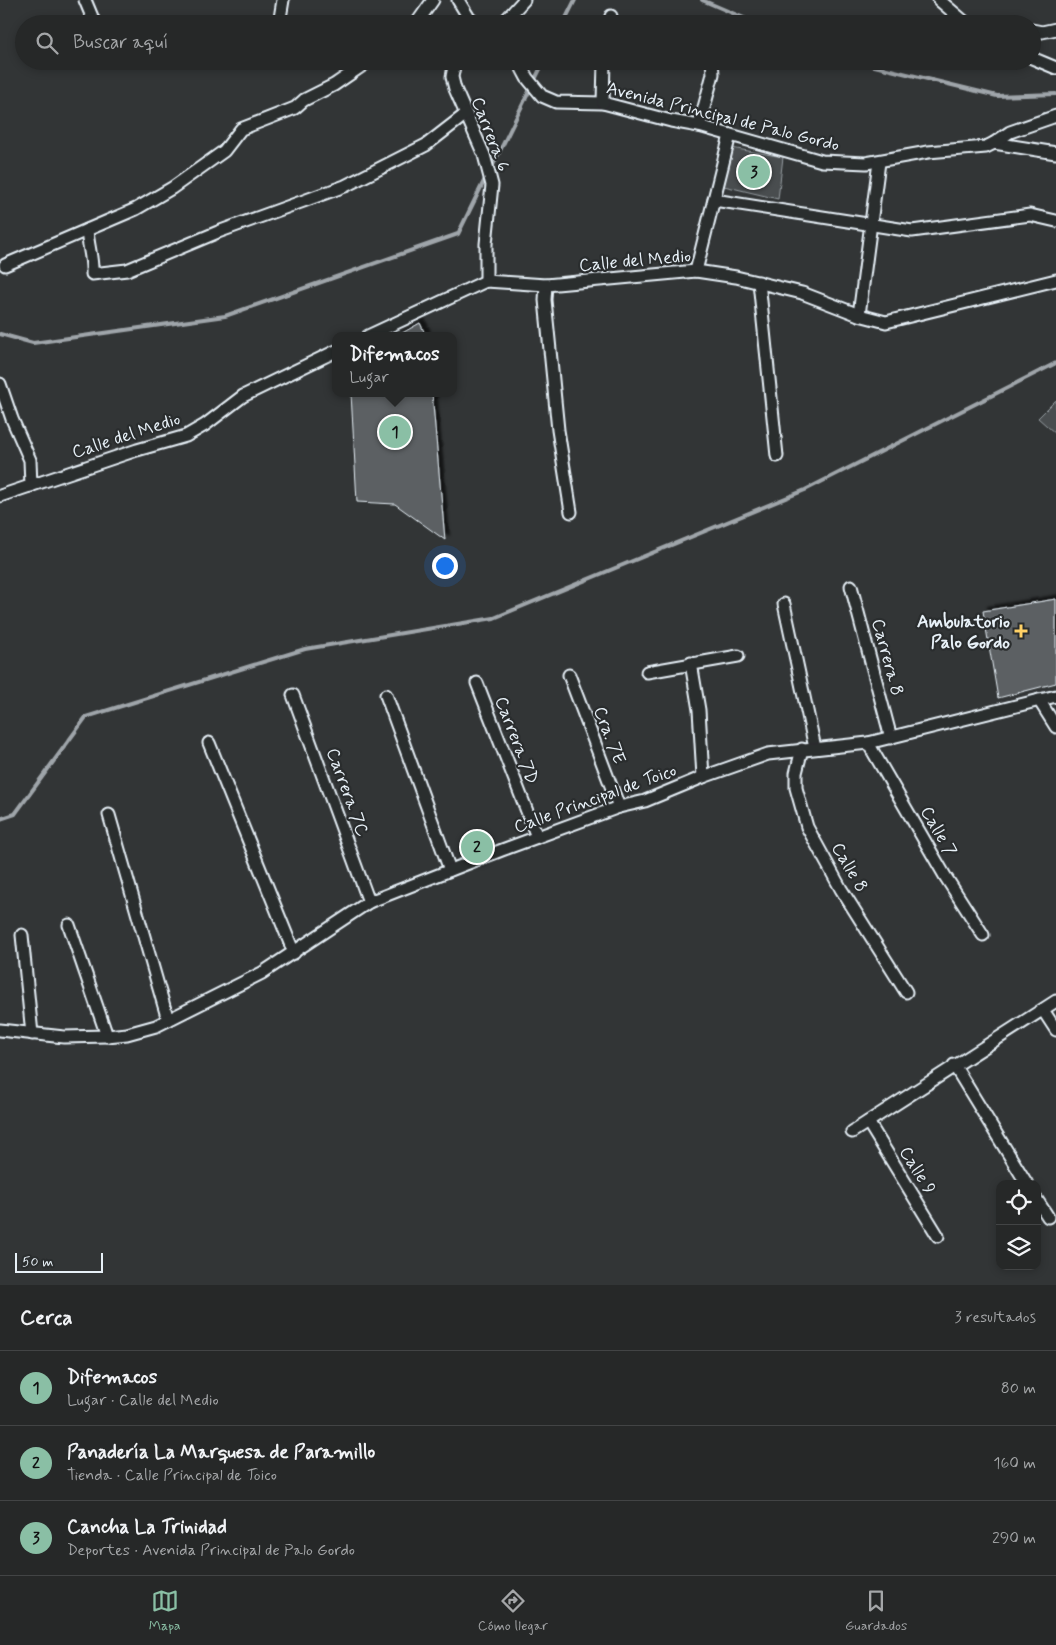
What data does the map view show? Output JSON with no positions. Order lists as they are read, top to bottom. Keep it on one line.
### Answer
{"streets":{"street":["Avenida Principal de Palo Gordo","Carrera 6","Calle del Medio","Carrera 8","Cra. 7E","Carrera 7D","Carrera 7C","Calle Principal de Toico","Calle 7","Calle 8","Calle 9"]},"crossings":[["Carrera 6","Calle del Medio"],["Carrera 8","Calle Principal de Toico"],["Cra. 7E","Calle Principal de Toico"],["Carrera 7D","Calle Principal de Toico"],["Carrera 7C","Calle Principal de Toico"],["Calle Principal de Toico","Calle 7"],["Calle Principal de Toico","Calle 8"]],"places":{"health":["Ambulatorio Palo Gordo"]},"scale_bar":"50 m","page":{"search":"Buscar aquí","pins":["3","1","2"],"popup":["Difemacos","Lugar"],"scale":"50 m","heading":["Cerca","3 resultados"],"list":[{"mark":"1","name":"Difemacos","note":"Lugar · Calle del Medio","value":"80 m"},{"mark":"2","name":"Panadería La Marquesa de Paramillo","note":"Tienda · Calle Principal de Toico","value":"160 m"},{"mark":"3","name":"Cancha La Trinidad","note":"Deportes · Avenida Principal de Palo Gordo","value":"290 m"}],"nav":["Mapa","Cómo llegar","Guardados"]}}
